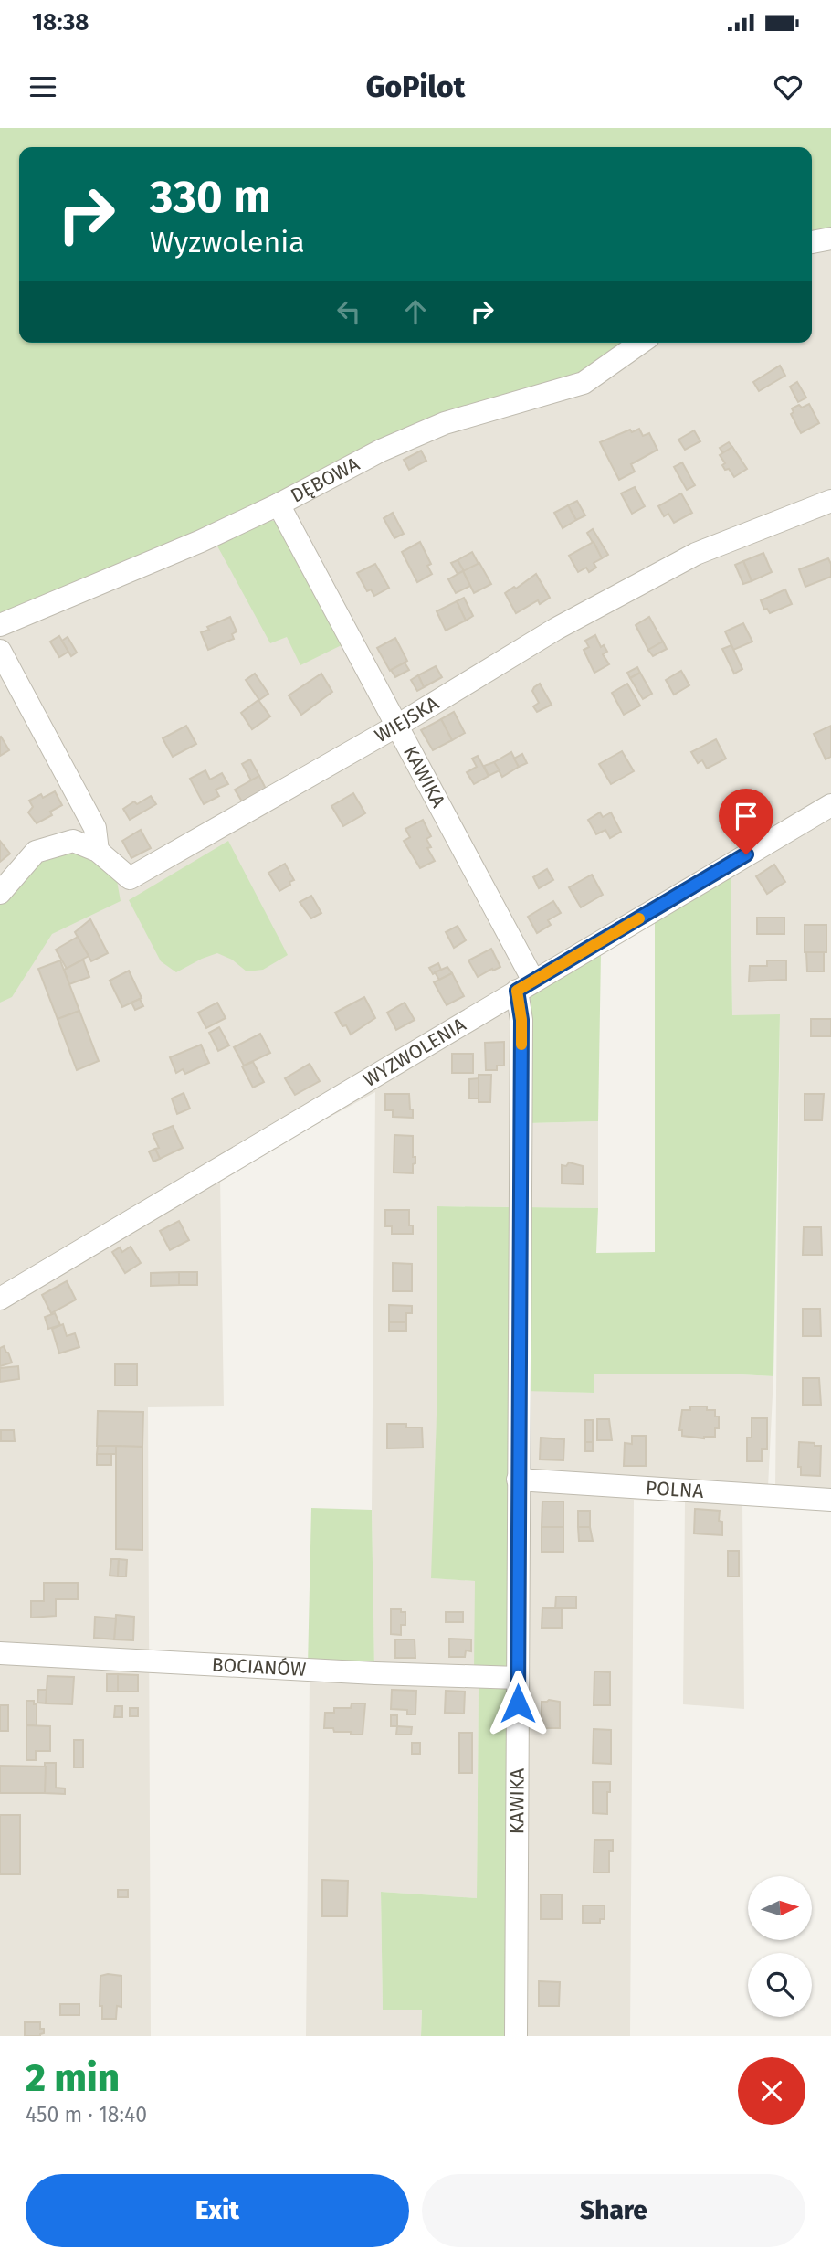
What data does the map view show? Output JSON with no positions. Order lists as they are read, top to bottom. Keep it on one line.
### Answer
{"streets":{"street":["DĘBOWA","WIEJSKA","KAWIKA","WYZWOLENIA","POLNA","BOCIANÓW"]},"crossings":[["DĘBOWA","KAWIKA"],["WIEJSKA","KAWIKA"],["KAWIKA","WYZWOLENIA"],["KAWIKA","POLNA"],["KAWIKA","BOCIANÓW"]],"north":"right","page":{"status":"18:38","header":"GoPilot","turn":["330 m","Wyzwolenia"],"heading":["2 min","450 m · 18:40"],"buttons":["Exit","Share"]}}
